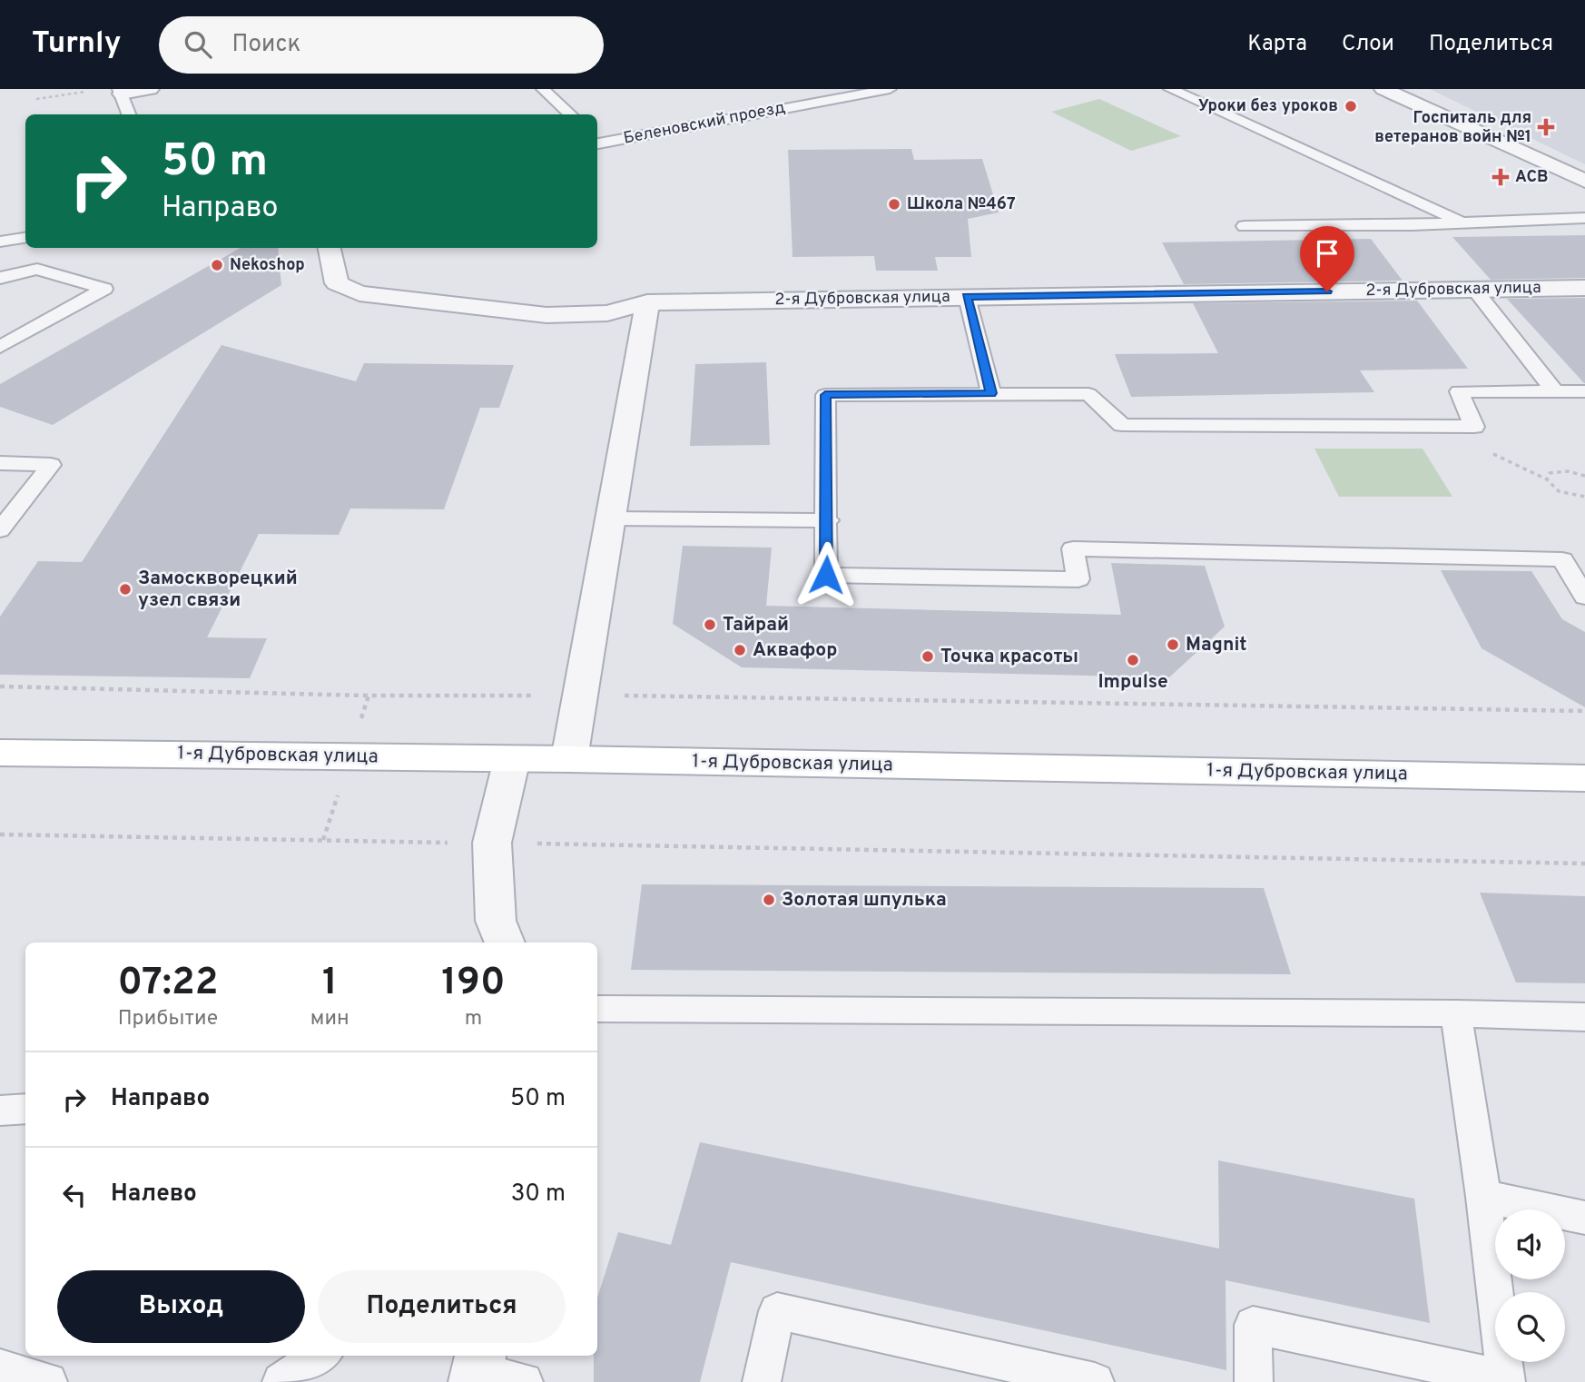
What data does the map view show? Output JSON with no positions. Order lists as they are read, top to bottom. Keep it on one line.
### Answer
{"streets":{"main road":["1-я Дубровская улица"],"street":["2-я Дубровская улица"],"lane":["Беленовский проезд"]},"places":{"other":["Уроки без уроков","Школа №467","Nekoshop","Замоскворецкий узел связи","Тайрай","Magnit","Аквафор","Точка красоты","Impulse","Золотая шпулька"],"health":["Госпиталь для ветеранов войн №1","АСВ"]},"page":{"header":"Turnly","search":"Поиск","nav":["Карта","Слои","Поделиться"],"turn":["50 m","Направо"],"eta":["07:22","Прибытие","1","мин","190","m"],"list":[{"name":"Направо","value":"50 m"},{"name":"Налево","value":"30 m"}],"buttons":["Выход","Поделиться"]}}
